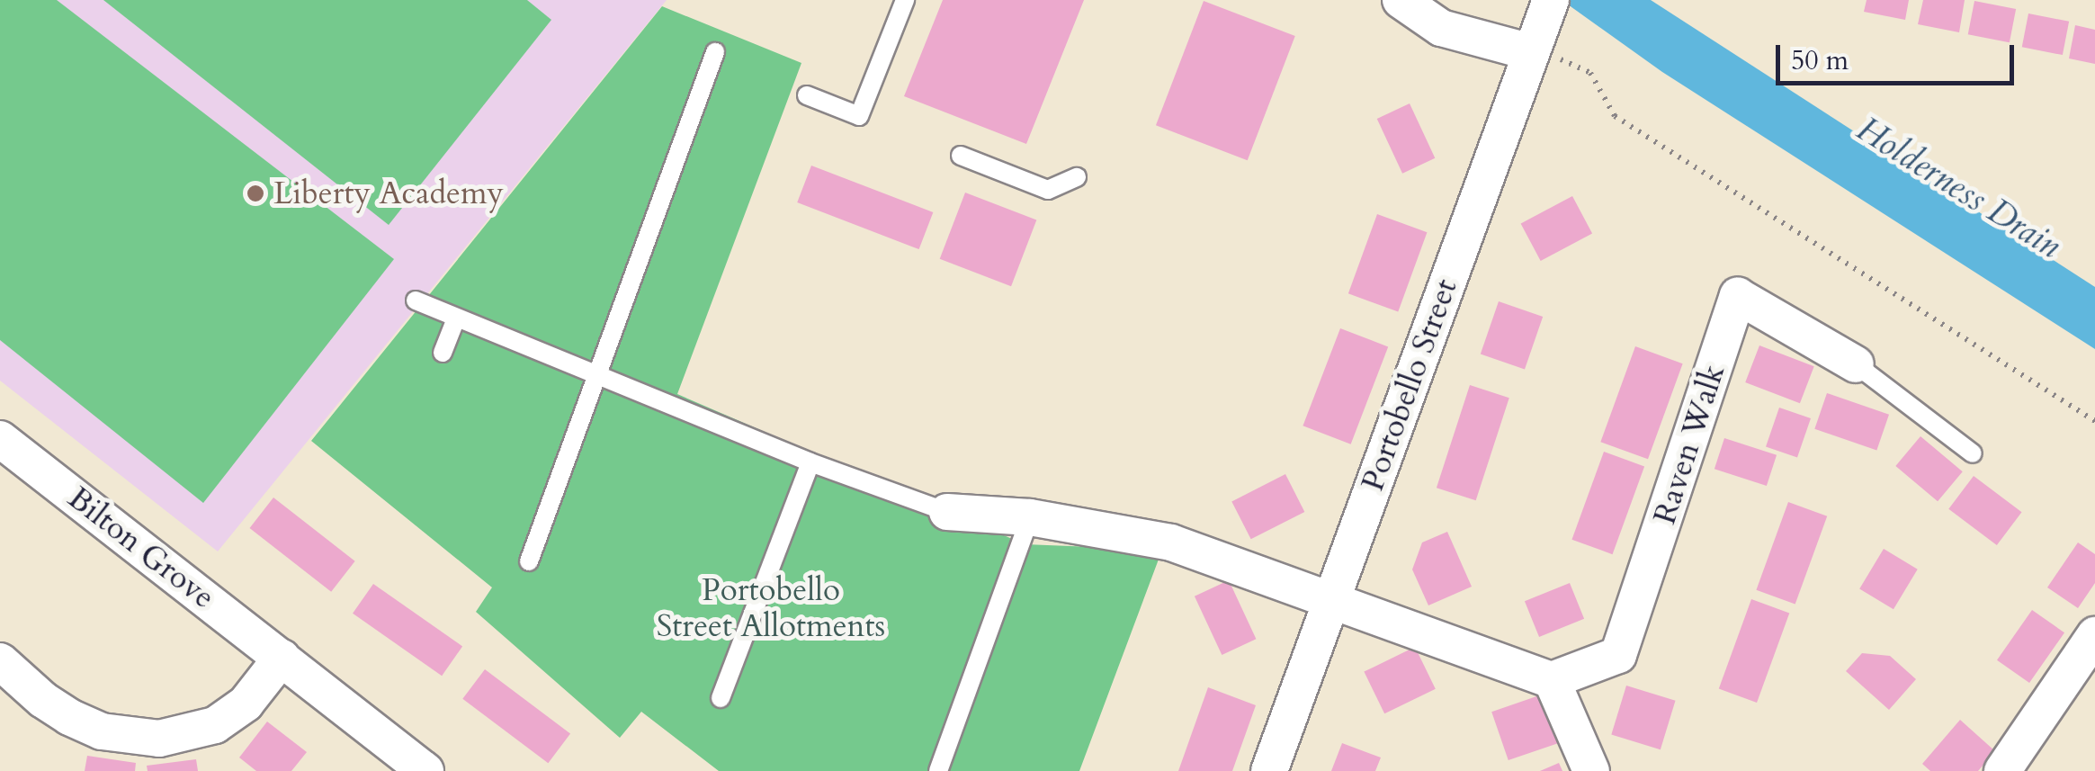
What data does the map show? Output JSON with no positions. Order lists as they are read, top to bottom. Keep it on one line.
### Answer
{"streets":{"street":["Portobello Street","Raven Walk","Bilton Grove"]},"water":["Holderness Drain"],"parks":["Portobello Street Allotments"],"places":["Liberty Academy"],"scale_bar":"50 m"}
